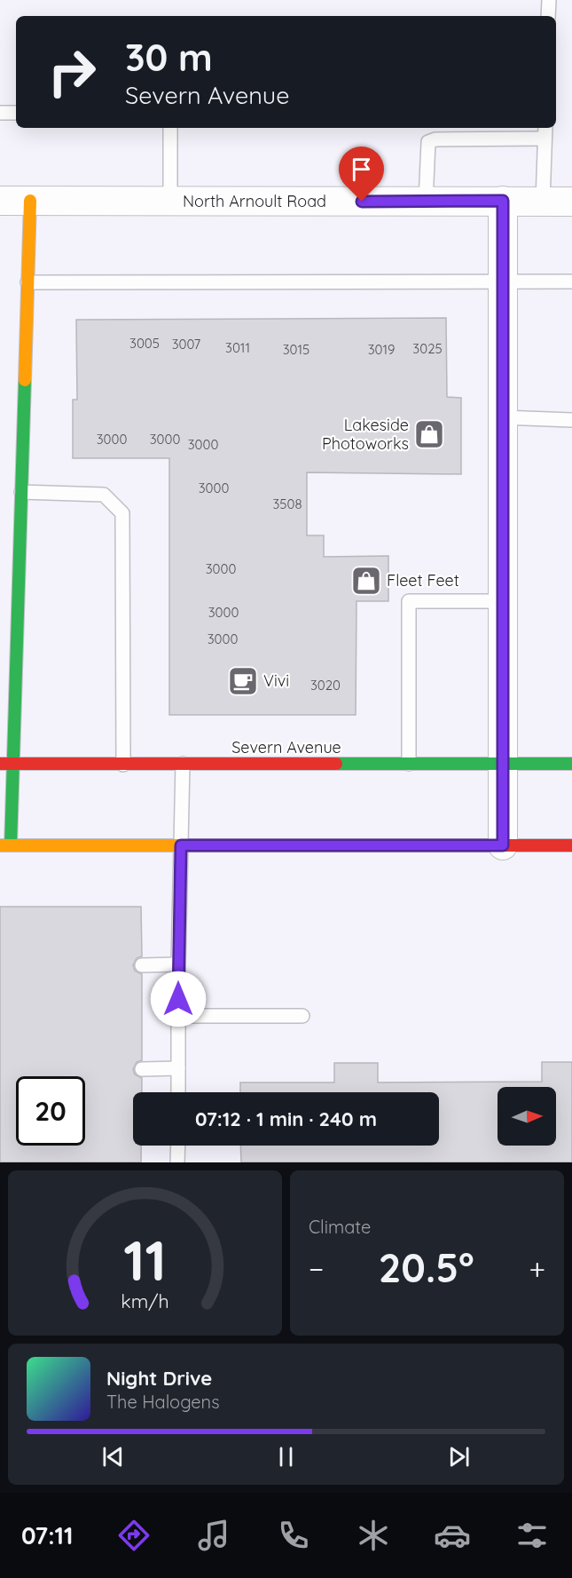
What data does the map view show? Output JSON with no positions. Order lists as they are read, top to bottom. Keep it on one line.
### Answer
{"streets":{"street":["North Arnoult Road","Severn Avenue"]},"places":{"shop":["Lakeside Photoworks","Fleet Feet"],"cafe":["Vivi"]},"house_numbers":["3005","3007","3011","3025","3015","3019","3000","3000","3000","3000","3508","3000","3000","3000","3020"],"north":"right","page":{"turn":["30 m","Severn Avenue"],"limit":"20","trip":"07:12 · 1 min · 240 m","tile":"Climate","heat":["−","20.5°","+"],"song":["Night Drive","The Halogens"],"tabs":"07:11","gauge":["11","km/h"]}}
